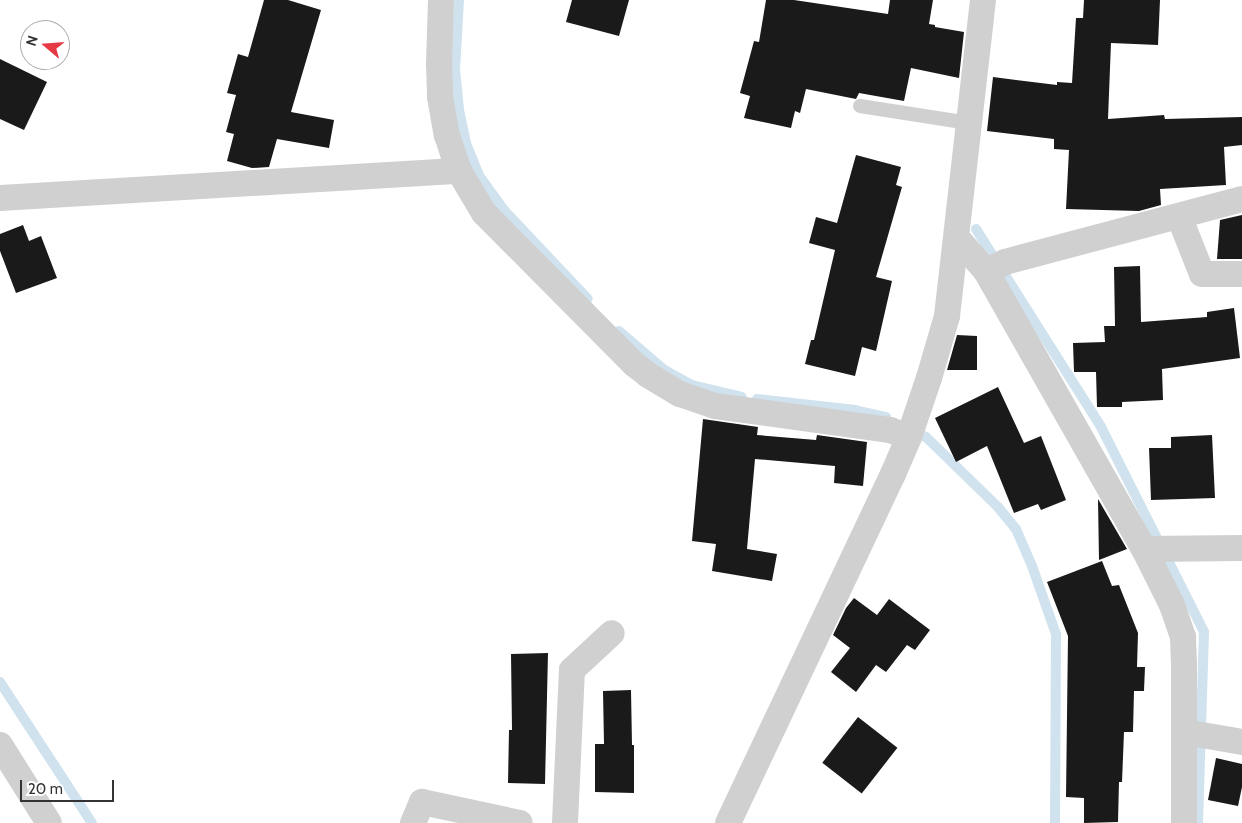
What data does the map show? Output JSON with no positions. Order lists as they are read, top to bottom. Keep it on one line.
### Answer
{"scale_bar":"20 m","north":"left"}
